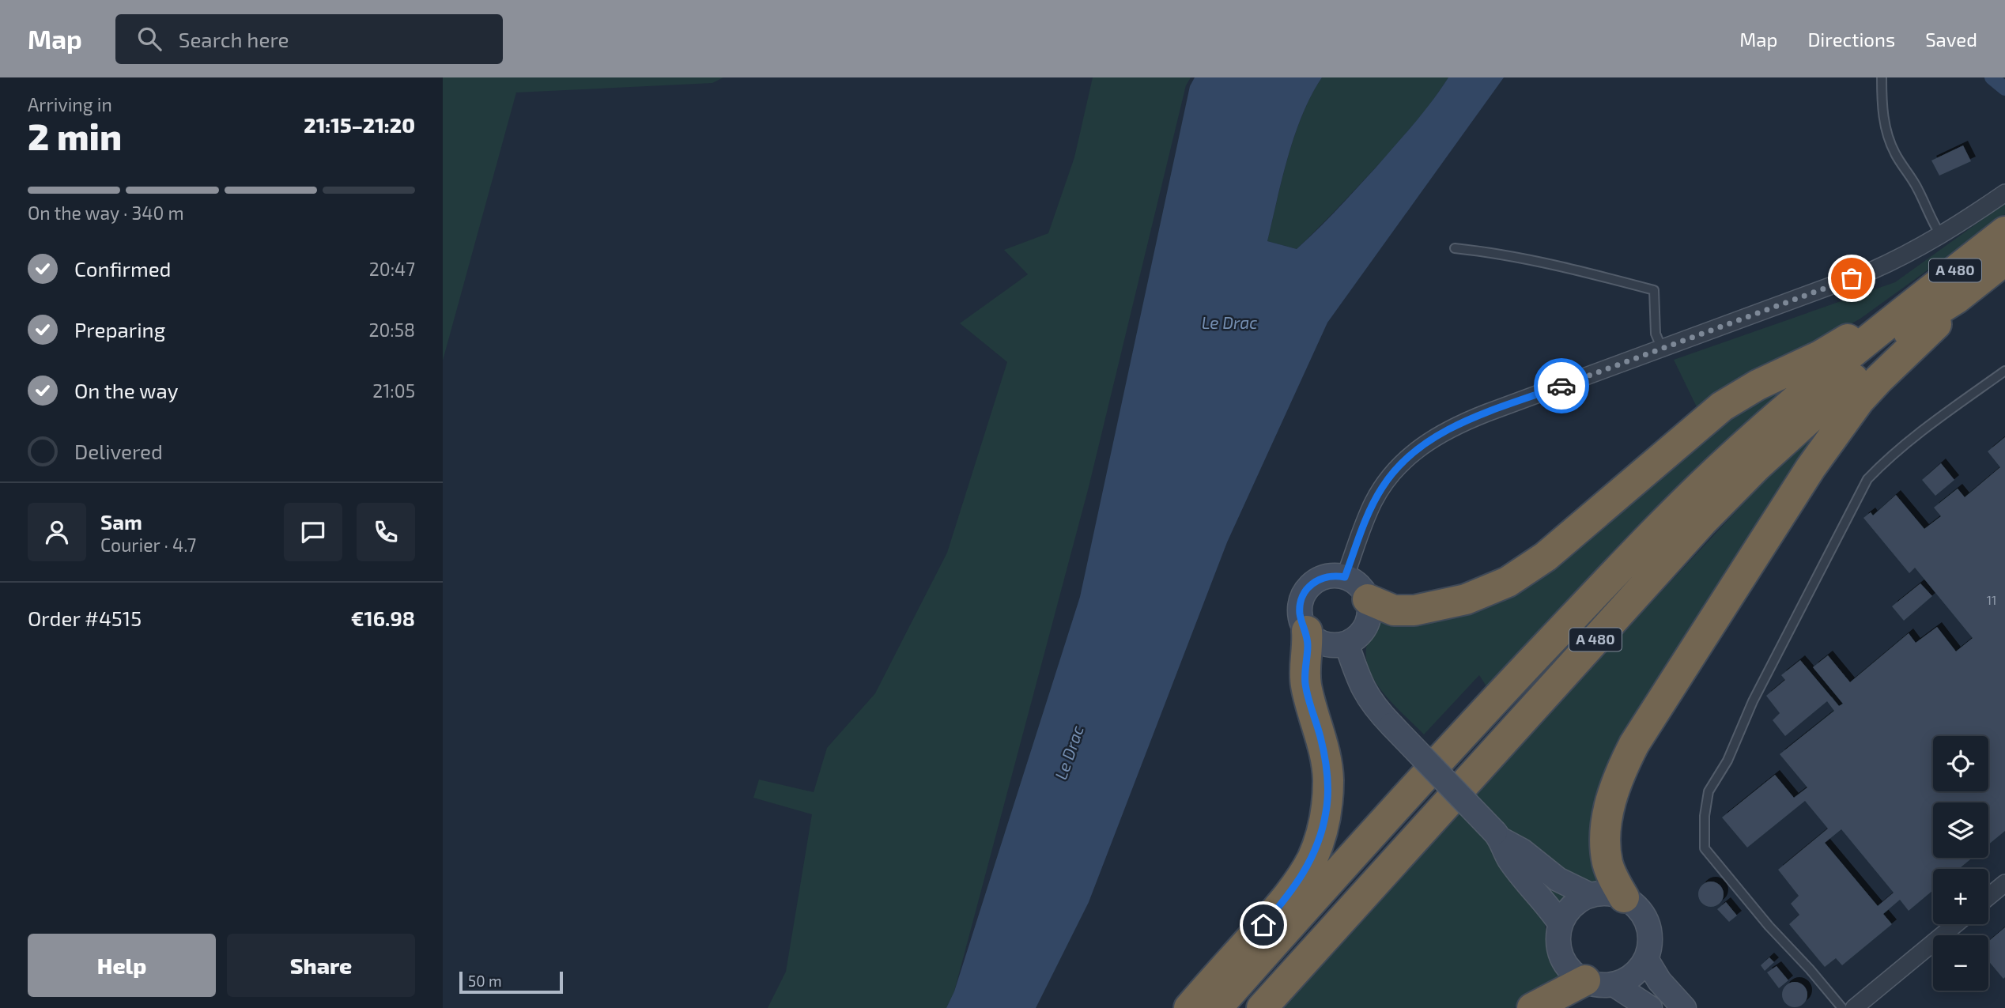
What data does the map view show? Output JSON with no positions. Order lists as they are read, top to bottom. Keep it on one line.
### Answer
{"streets":{"highway":["A 480"]},"water":["Le Drac"],"house_numbers":["11"],"scale_bar":"50 m","page":{"header":"Map","search":"Search here","nav":["Map","Directions","Saved"],"heading":["2 min","Arriving in","21:15–21:20"],"panel":["Sam","Courier · 4.7","Order #4515","€16.98"],"bar":"On the way · 340 m","list":[["Confirmed","20:47"],["Preparing","20:58"],["On the way","21:05"],"Delivered"],"map_buttons":["+","−"],"buttons":["Help","Share"],"scale":"50 m"}}
